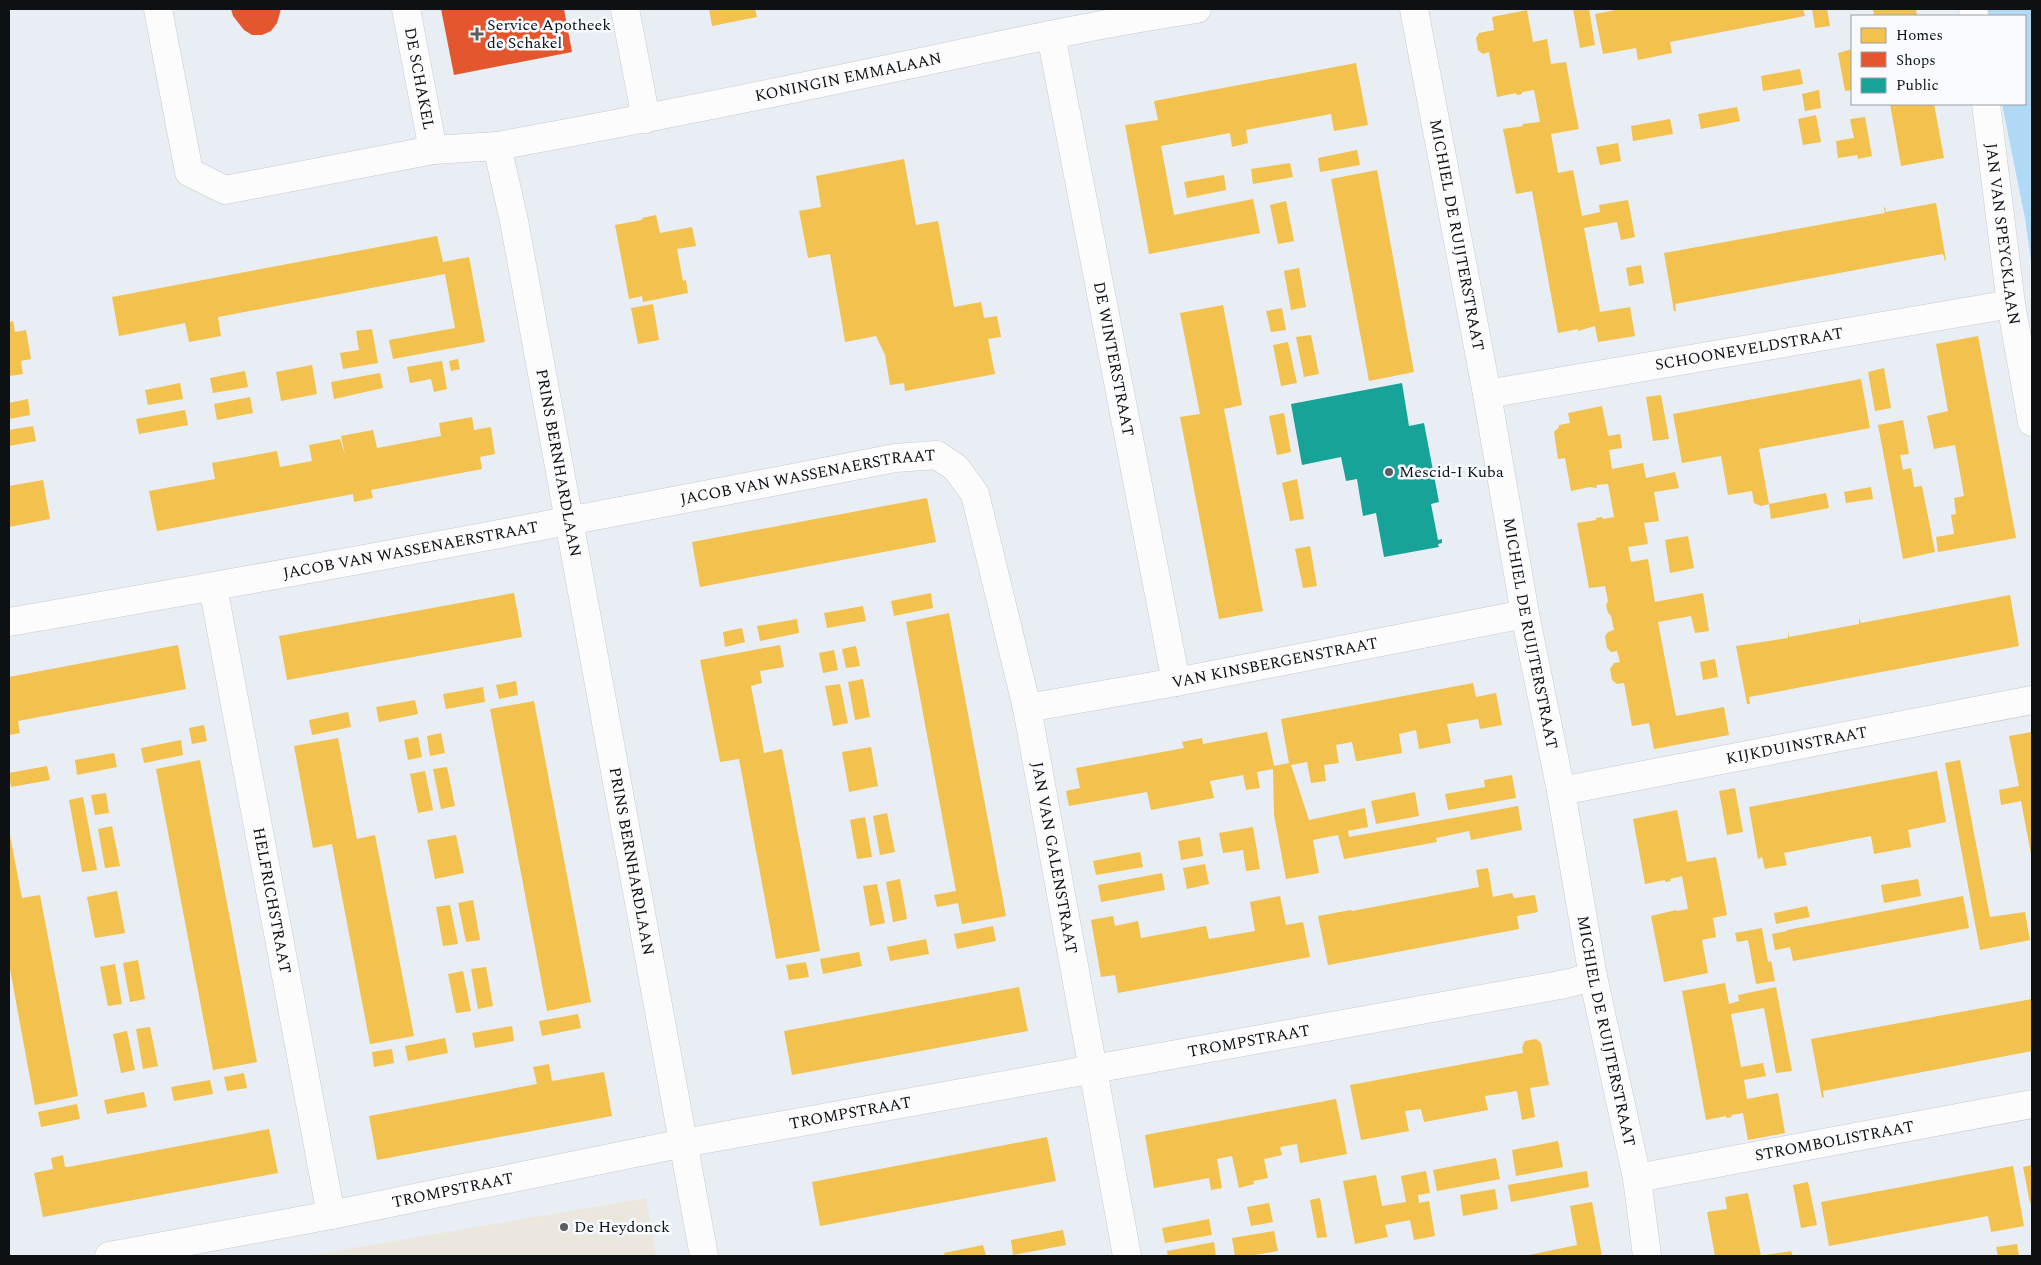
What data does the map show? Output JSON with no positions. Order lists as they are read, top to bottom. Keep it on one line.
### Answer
{"streets":{"street":["KONINGIN EMMALAAN","DE SCHAKEL","MICHIEL DE RUIJTERSTRAAT","JAN VAN SPEYCKLAAN","SCHOONEVELDSTRAAT","DE WINTERSTRAAT","PRINS BERNHARDLAAN","JACOB VAN WASSENAERSTRAAT","VAN KINSBERGENSTRAAT","KIJKDUINSTRAAT","JAN VAN GALENSTRAAT","HELFRICHSTRAAT","TROMPSTRAAT","STROMBOLISTRAAT"]},"crossings":[["KONINGIN EMMALAAN","DE WINTERSTRAAT"],["KONINGIN EMMALAAN","PRINS BERNHARDLAAN"],["MICHIEL DE RUIJTERSTRAAT","SCHOONEVELDSTRAAT"],["MICHIEL DE RUIJTERSTRAAT","VAN KINSBERGENSTRAAT"],["MICHIEL DE RUIJTERSTRAAT","KIJKDUINSTRAAT"],["MICHIEL DE RUIJTERSTRAAT","TROMPSTRAAT"],["MICHIEL DE RUIJTERSTRAAT","STROMBOLISTRAAT"],["JAN VAN SPEYCKLAAN","SCHOONEVELDSTRAAT"],["DE WINTERSTRAAT","VAN KINSBERGENSTRAAT"],["PRINS BERNHARDLAAN","JACOB VAN WASSENAERSTRAAT"],["PRINS BERNHARDLAAN","TROMPSTRAAT"],["JACOB VAN WASSENAERSTRAAT","JAN VAN GALENSTRAAT"],["JACOB VAN WASSENAERSTRAAT","HELFRICHSTRAAT"],["VAN KINSBERGENSTRAAT","JAN VAN GALENSTRAAT"],["JAN VAN GALENSTRAAT","TROMPSTRAAT"],["HELFRICHSTRAAT","TROMPSTRAAT"]],"places":{"health":["Service Apotheek de Schakel"],"other":["Mescid-I Kuba","De Heydonck"]},"legend":["Homes","Shops","Public"]}
